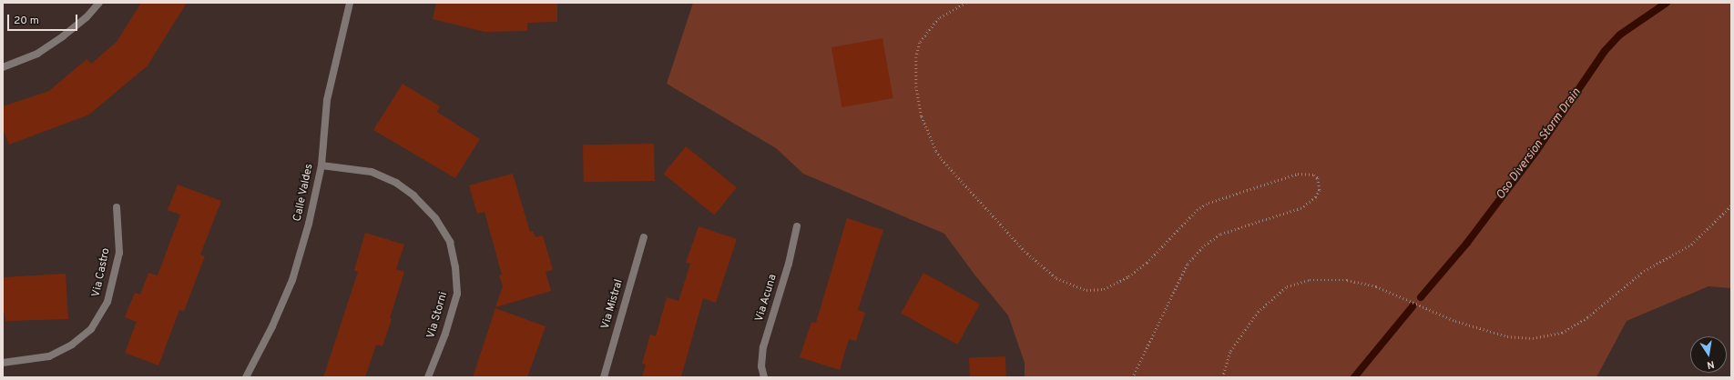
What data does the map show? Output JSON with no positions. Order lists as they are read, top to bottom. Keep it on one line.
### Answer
{"streets":{"street":["Calle Valdes","Via Castro","Via Acuna","Via Mistral","Via Storni"]},"crossings":[["Calle Valdes","Via Storni"]],"water":["Oso Diversion Storm Drain"],"scale_bar":"20 m","north":"bottom"}
